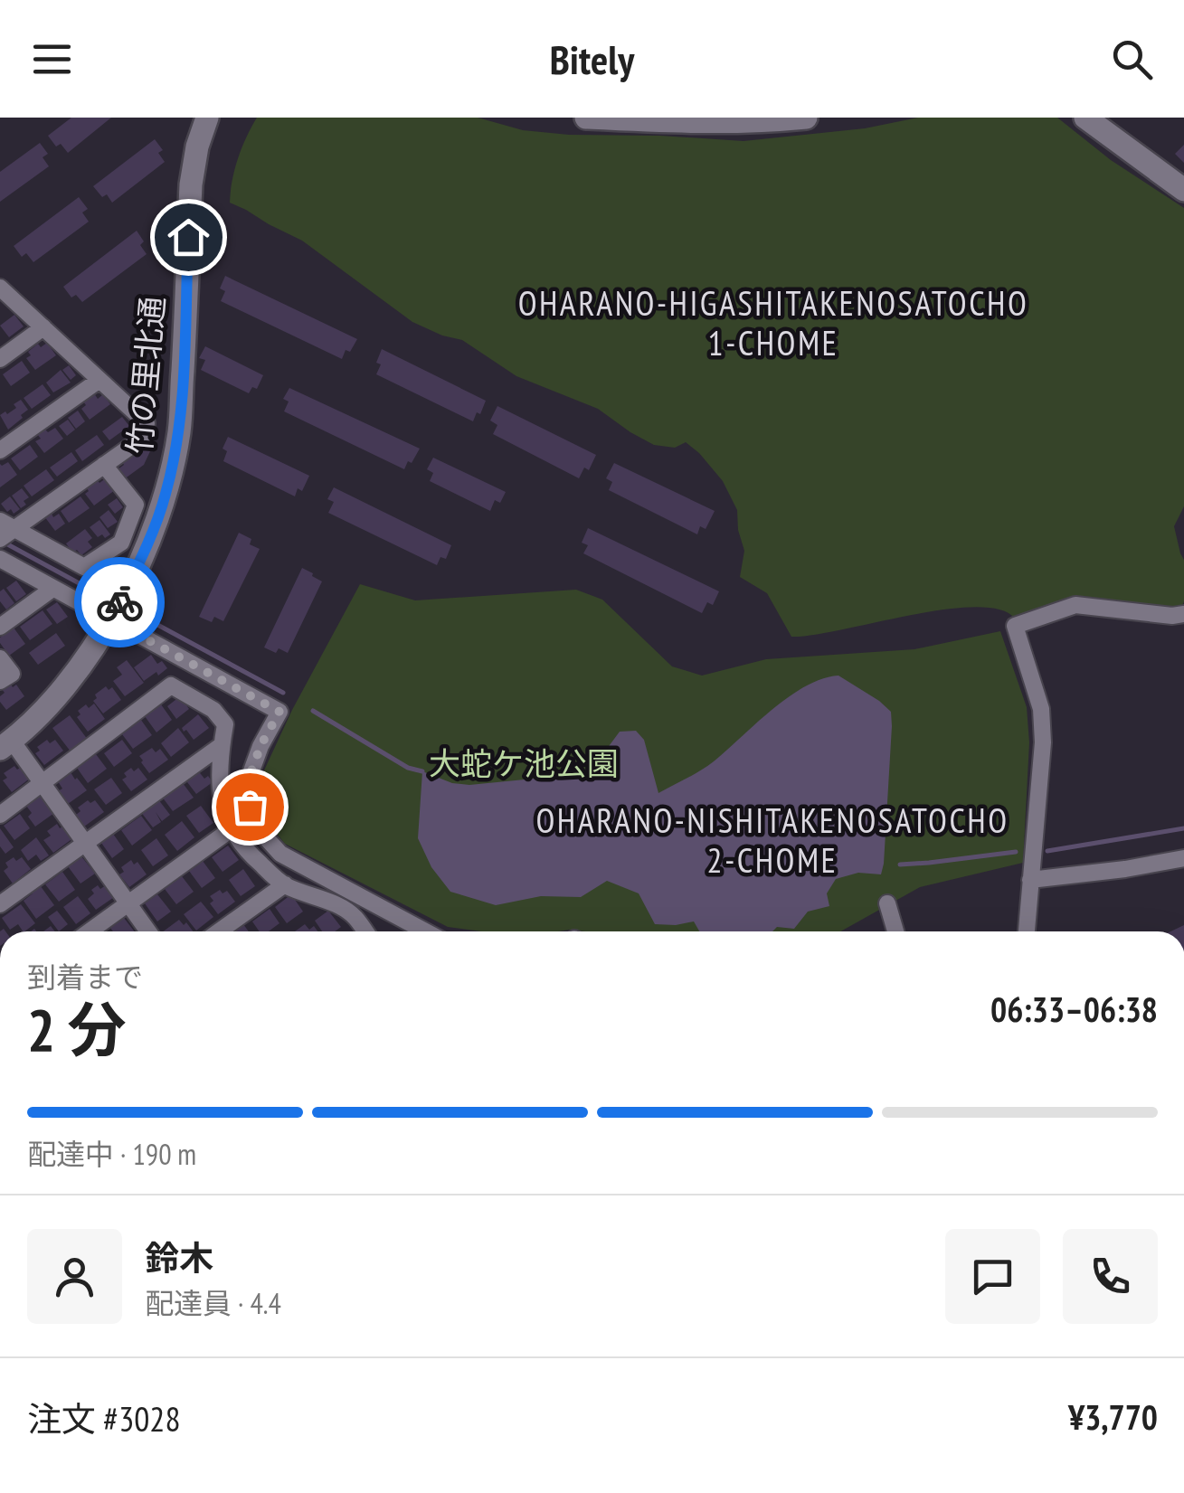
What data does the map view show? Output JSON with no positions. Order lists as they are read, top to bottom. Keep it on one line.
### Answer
{"streets":{"street":["竹の里北通"]},"districts":["OHARANO-HIGASHITAKENOSATOCHO 1-CHOME","OHARANO-NISHITAKENOSATOCHO 2-CHOME"],"parks":["大蛇ケ池公園"],"page":{"header":"Bitely","heading":["2 分","到着まで","06:33–06:38"],"panel":["鈴木","配達員 · 4.4","注文 #3028","¥3,770"],"bar":"配達中 · 190 m"}}
